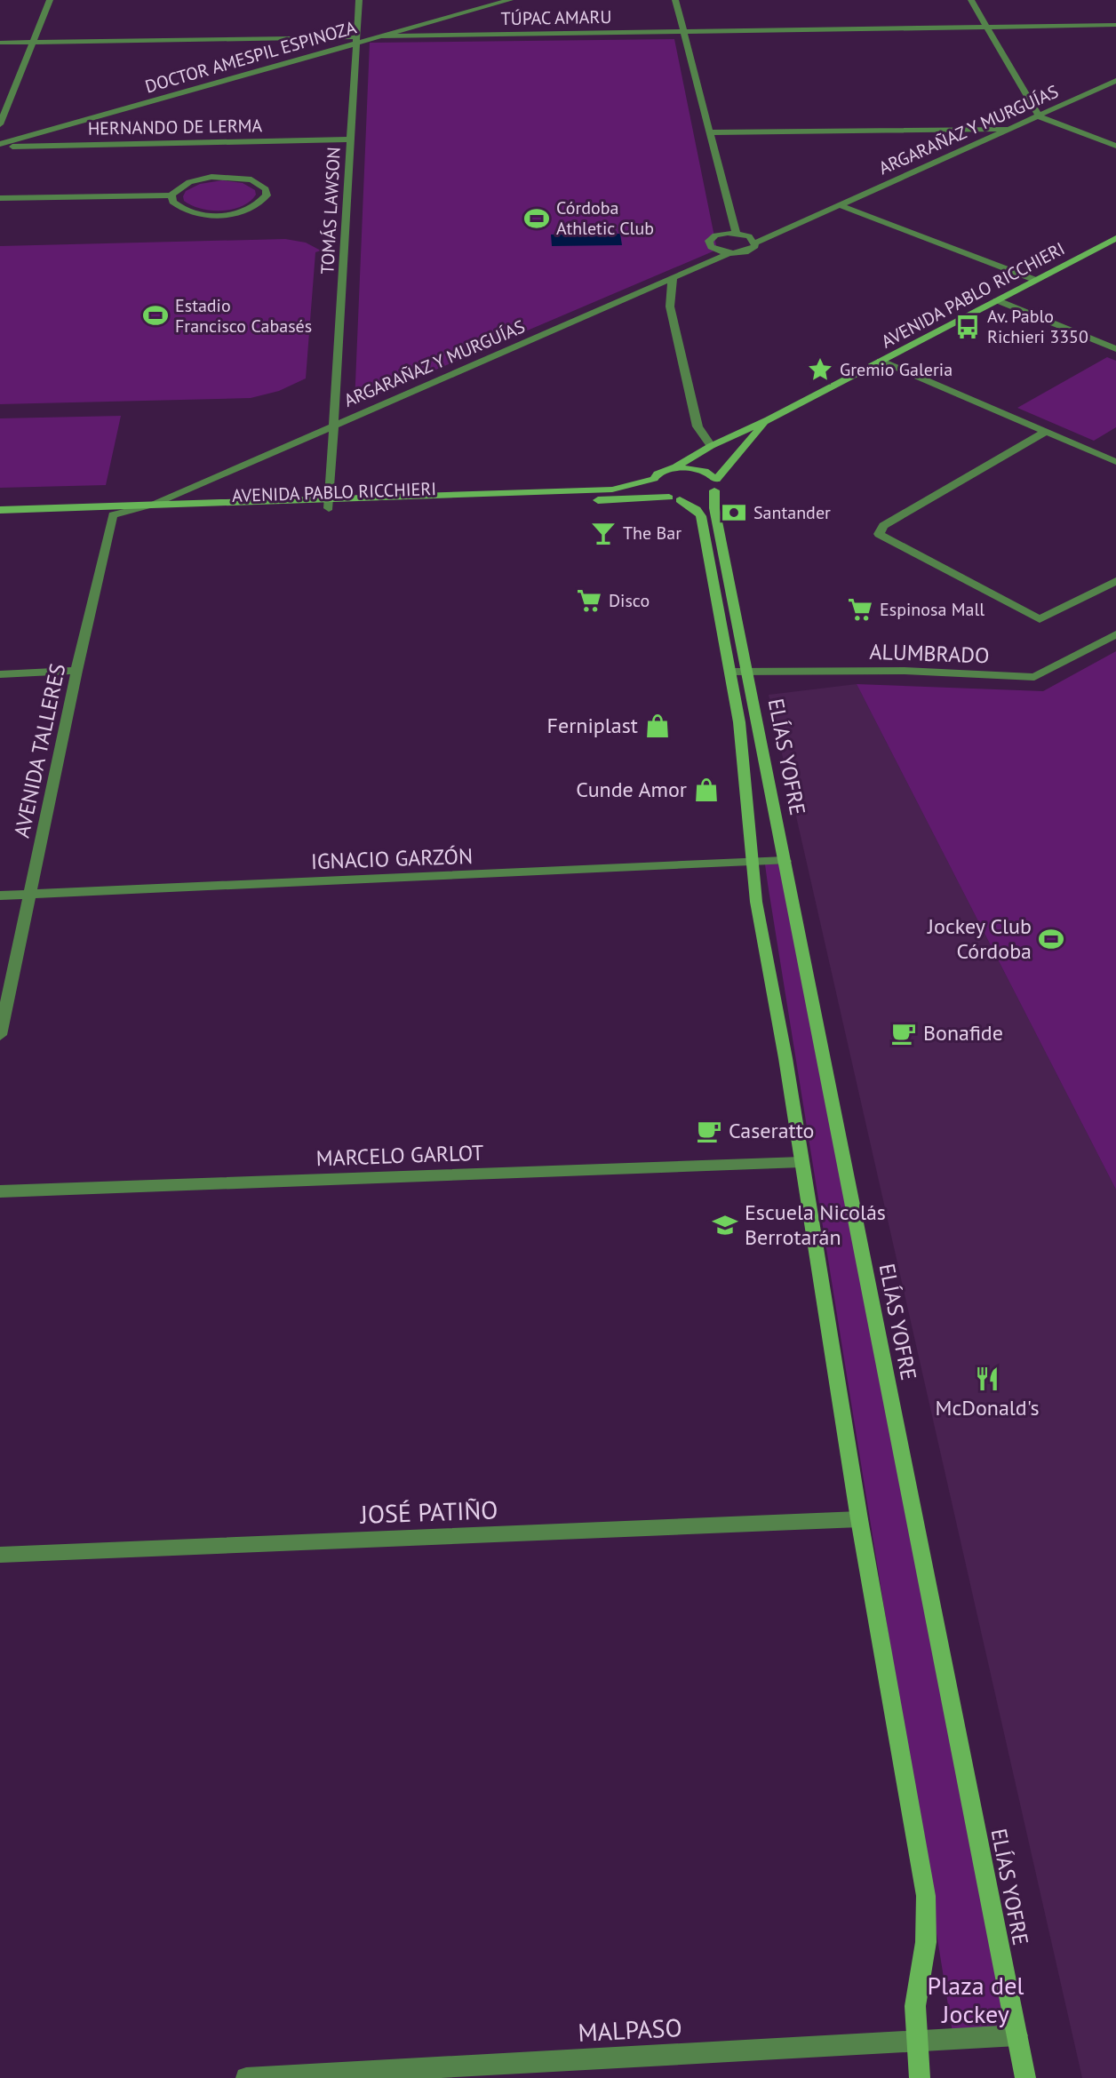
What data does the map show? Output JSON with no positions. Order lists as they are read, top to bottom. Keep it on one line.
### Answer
{"streets":{"main road":["AVENIDA PABLO RICCHIERI","ELÍAS YOFRE"],"street":["TÚPAC AMARU","DOCTOR AMESPIL ESPINOZA","HERNANDO DE LERMA","ARGARAÑAZ Y MURGUÍAS","TOMÁS LAWSON","ALUMBRADO","AVENIDA TALLERES","IGNACIO GARZÓN","MARCELO GARLOT","JOSÉ PATIÑO","MALPASO"]},"crossings":[["TÚPAC AMARU","DOCTOR AMESPIL ESPINOZA"],["DOCTOR AMESPIL ESPINOZA","HERNANDO DE LERMA"],["DOCTOR AMESPIL ESPINOZA","TOMÁS LAWSON"],["HERNANDO DE LERMA","TOMÁS LAWSON"],["ARGARAÑAZ Y MURGUÍAS","TOMÁS LAWSON"],["ARGARAÑAZ Y MURGUÍAS","AVENIDA PABLO RICCHIERI"],["TOMÁS LAWSON","AVENIDA PABLO RICCHIERI"],["AVENIDA PABLO RICCHIERI","AVENIDA TALLERES"],["AVENIDA PABLO RICCHIERI","ELÍAS YOFRE"],["ALUMBRADO","ELÍAS YOFRE"],["AVENIDA TALLERES","IGNACIO GARZÓN"],["ELÍAS YOFRE","IGNACIO GARZÓN"],["ELÍAS YOFRE","MARCELO GARLOT"],["ELÍAS YOFRE","JOSÉ PATIÑO"],["ELÍAS YOFRE","MALPASO"]],"parks":["Plaza del Jockey"],"places":{"sports":["Córdoba Athletic Club","Estadio Francisco Cabasés","Jockey Club Córdoba"],"bus stop":["Av. Pablo Richieri 3350"],"place":["Gremio Galeria"],"bank":["Santander"],"bar":["The Bar"],"supermarket":["Disco","Espinosa Mall"],"shop":["Ferniplast","Cunde Amor"],"cafe":["Bonafide","Caseratto"],"school or university":["Escuela Nicolás Berrotarán"],"restaurant":["McDonald's"]}}
